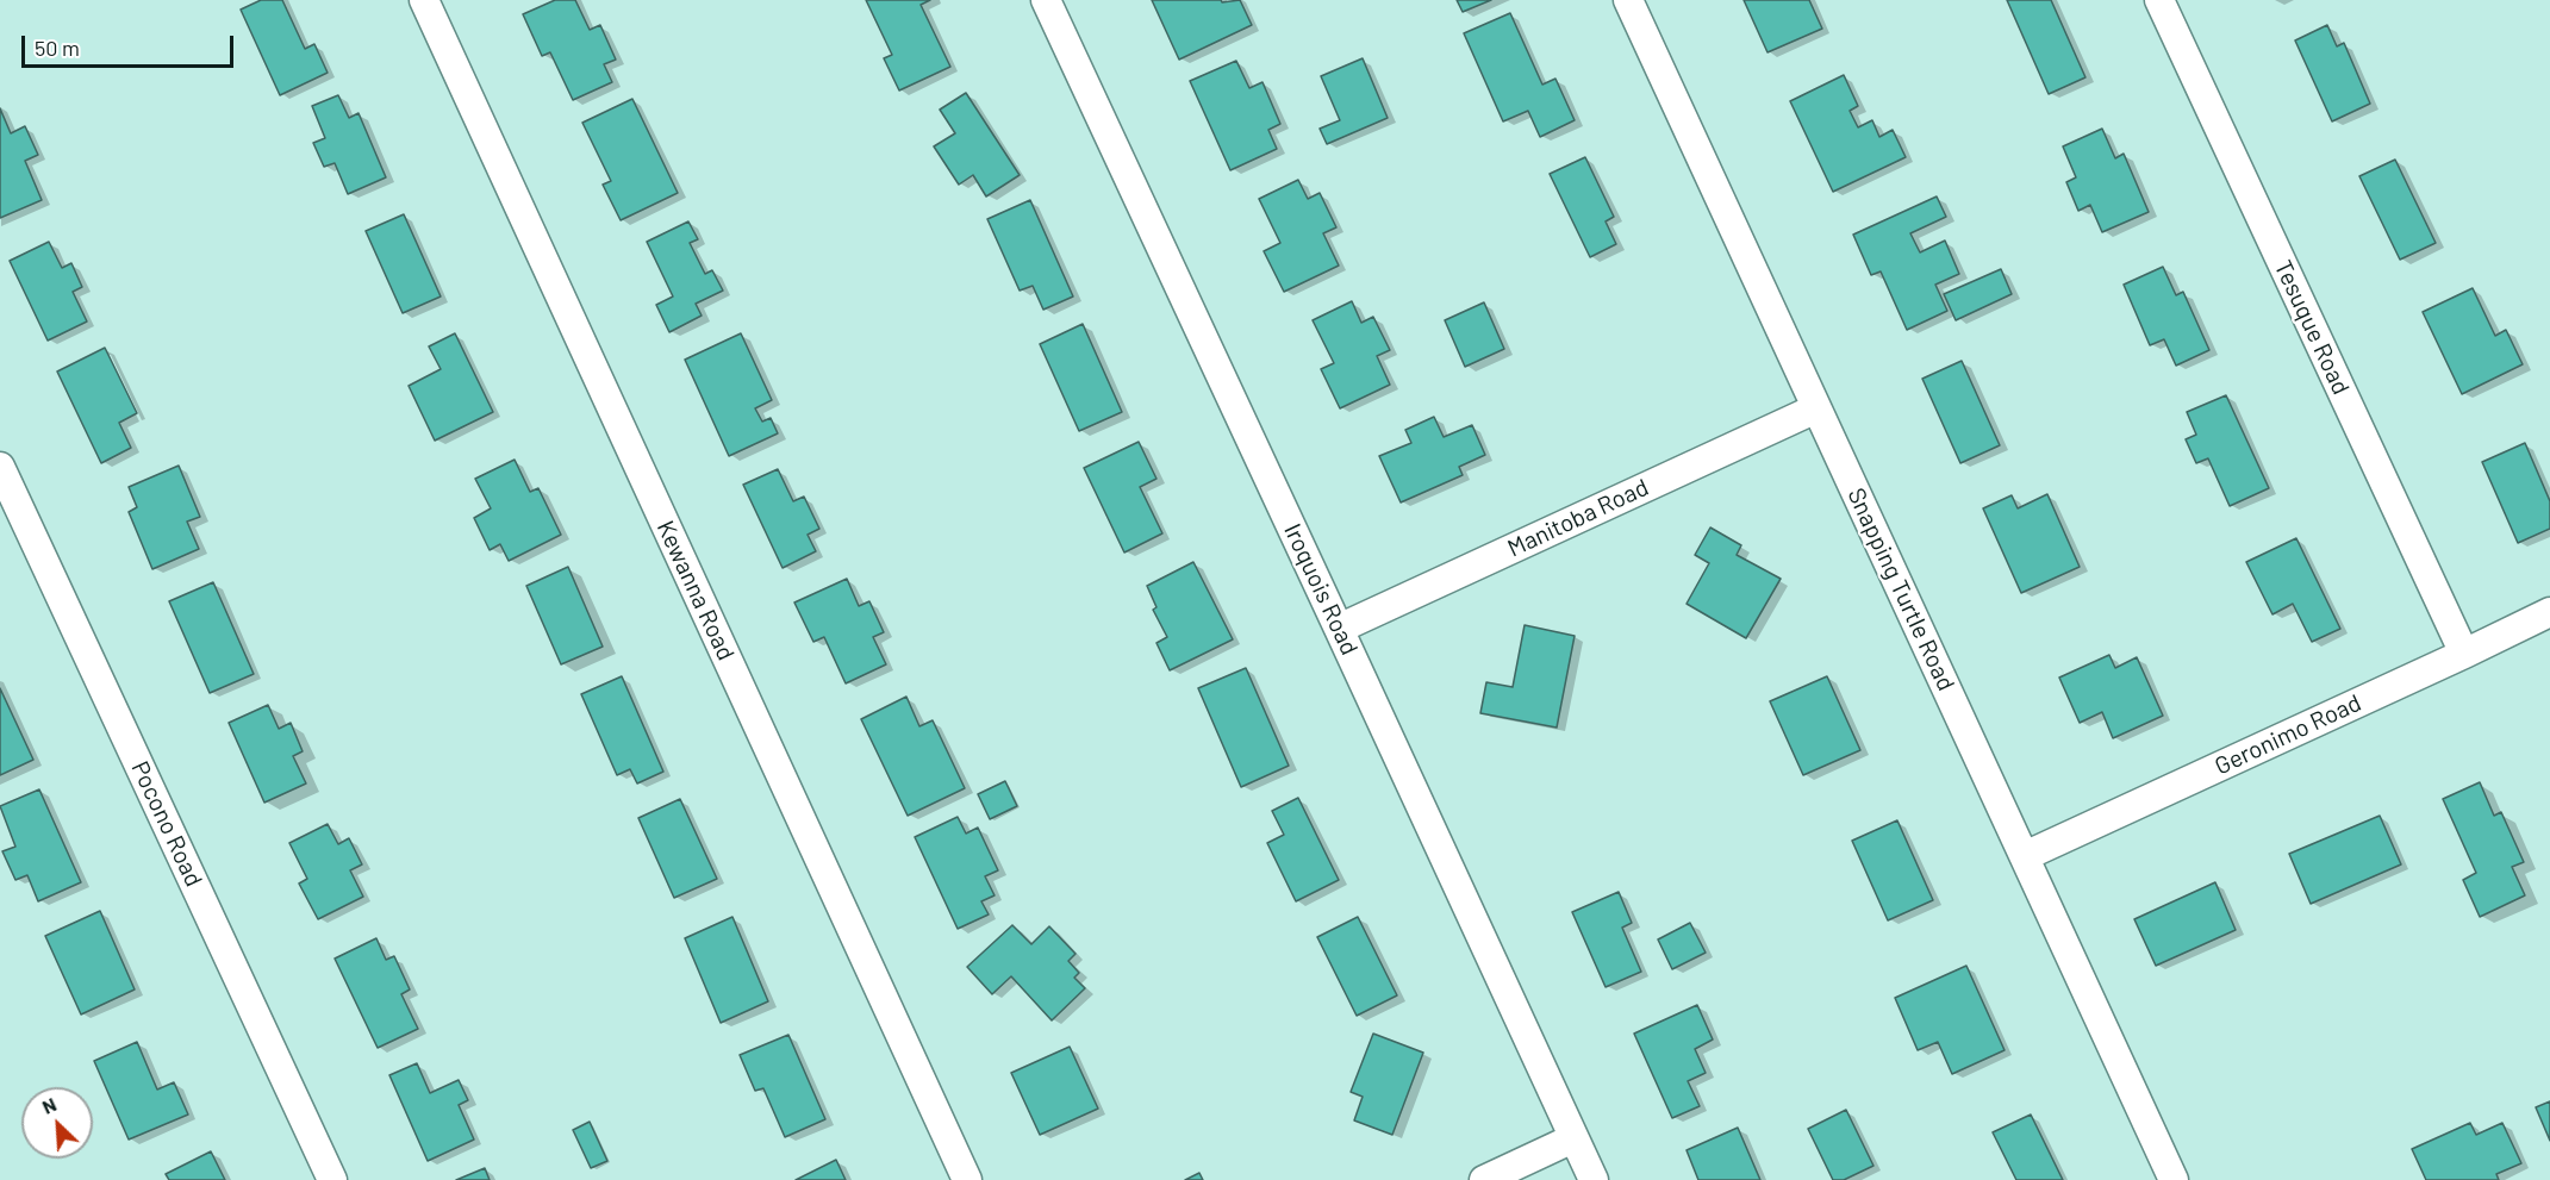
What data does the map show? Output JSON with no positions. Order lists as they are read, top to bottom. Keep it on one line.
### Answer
{"streets":{"street":["Tesuque Road","Manitoba Road","Iroquois Road","Snapping Turtle Road","Kewanna Road","Geronimo Road","Pocono Road"]},"crossings":[["Tesuque Road","Geronimo Road"],["Manitoba Road","Iroquois Road"],["Manitoba Road","Snapping Turtle Road"],["Snapping Turtle Road","Geronimo Road"]],"scale_bar":"50 m","north":"top left"}
